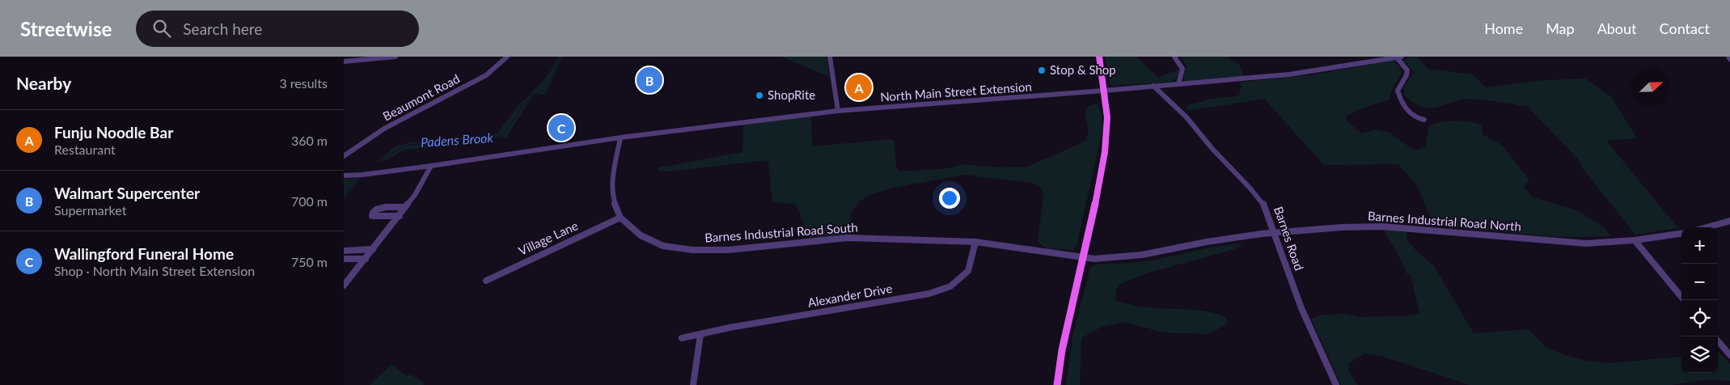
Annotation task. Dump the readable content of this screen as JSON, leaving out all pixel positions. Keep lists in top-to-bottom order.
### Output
{
  "streets": {
    "street": [
      "North Main Street Extension",
      "Beaumont Road",
      "Barnes Industrial Road North",
      "Barnes Industrial Road South",
      "Village Lane",
      "Barnes Road",
      "Alexander Drive"
    ]
  },
  "crossings": [
    ["North Main Street Extension", "Barnes Industrial Road South"],
    ["North Main Street Extension", "Barnes Road"],
    ["Barnes Industrial Road North", "Barnes Industrial Road South"],
    ["Barnes Industrial Road North", "Barnes Road"],
    ["Barnes Industrial Road South", "Village Lane"],
    ["Barnes Industrial Road South", "Alexander Drive"]
  ],
  "water": ["Padens Brook"],
  "places": ["Stop & Shop", "ShopRite"],
  "north": "top right",
  "page": {
    "header": "Streetwise",
    "search": "Search here",
    "nav": [
      "Home",
      "Map",
      "About",
      "Contact"
    ],
    "heading": ["Nearby", "3 results"],
    "pins": ["B", "A", "C"],
    "list": [
      {
        "mark": "A",
        "name": "Funju Noodle Bar",
        "note": "Restaurant",
        "value": "360 m"
      },
      {
        "mark": "B",
        "name": "Walmart Supercenter",
        "note": "Supermarket",
        "value": "700 m"
      },
      {
        "mark": "C",
        "name": "Wallingford Funeral Home",
        "note": "Shop · North Main Street Extension",
        "value": "750 m"
      }
    ],
    "map_buttons": ["+", "−"]
  }
}
